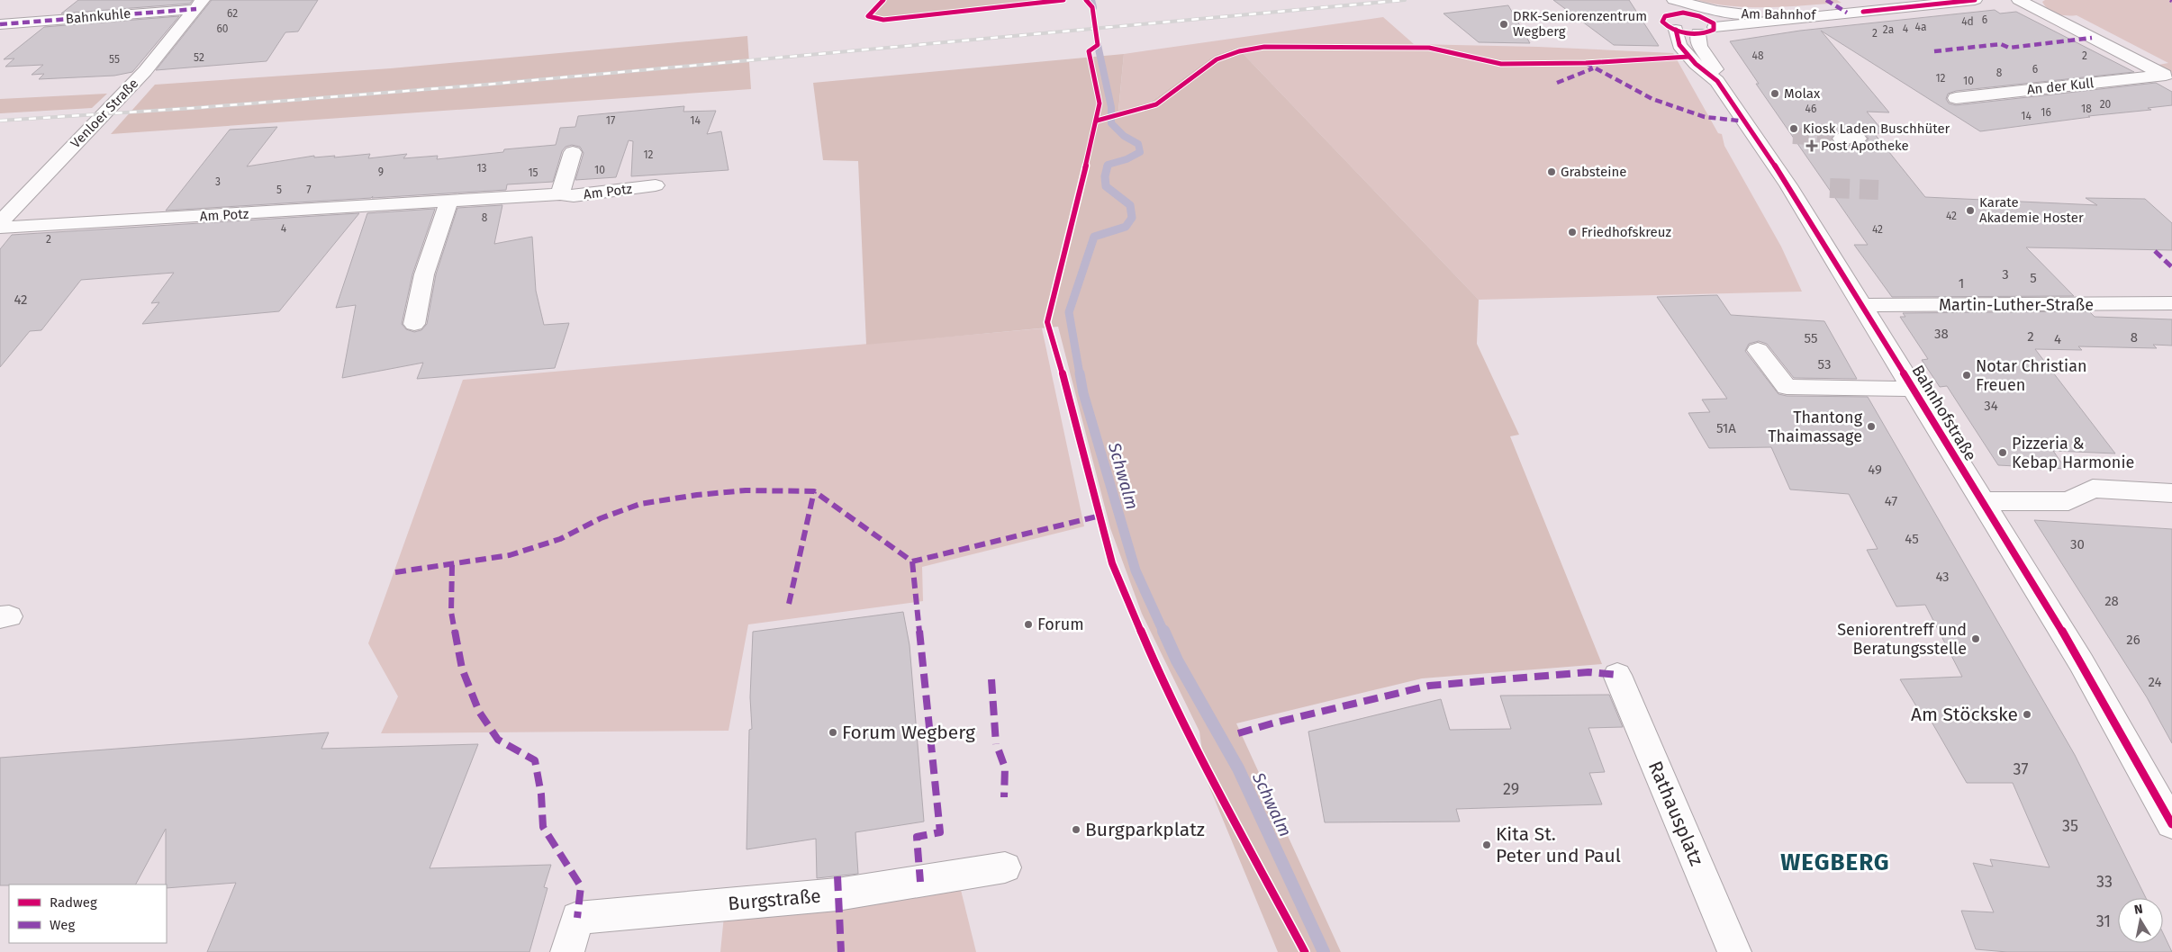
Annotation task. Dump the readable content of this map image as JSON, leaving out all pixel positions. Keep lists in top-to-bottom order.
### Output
{
  "streets": {
    "street": [
      "Am Bahnhof",
      "Bahnkuhle",
      "An der Kull",
      "Venloer Straße",
      "Am Potz",
      "Martin-Luther-Straße",
      "Bahnhofstraße",
      "Rathausplatz",
      "Burgstraße"
    ]
  },
  "crossings": [
    ["Am Bahnhof", "Bahnhofstraße"],
    ["Bahnkuhle", "Venloer Straße"],
    ["Martin-Luther-Straße", "Bahnhofstraße"]
  ],
  "districts": ["WEGBERG"],
  "water": ["Schwalm"],
  "places": {
    "other": [
      "DRK-Seniorenzentrum Wegberg",
      "Molax",
      "Kiosk Laden Buschhüter",
      "Grabsteine",
      "Karate Akademie Hoster",
      "Friedhofskreuz",
      "Notar Christian Freuen",
      "Thantong Thaimassage",
      "Pizzeria & Kebap Harmonie",
      "Forum",
      "Seniorentreff und Beratungsstelle",
      "Am Stöckske",
      "Forum Wegberg",
      "Burgparkplatz",
      "Kita St. Peter und Paul"
    ],
    "health": ["Post Apotheke"]
  },
  "house_numbers": [
    "62",
    "6",
    "4d",
    "4a",
    "60",
    "4",
    "2a",
    "2",
    "48",
    "2",
    "52",
    "55",
    "6",
    "8",
    "12",
    "10",
    "20",
    "46",
    "18",
    "16",
    "14",
    "17",
    "14",
    "12",
    "13",
    "10",
    "9",
    "15",
    "3",
    "5",
    "7",
    "42",
    "8",
    "4",
    "42",
    "2",
    "3",
    "5",
    "1",
    "42",
    "38",
    "2",
    "8",
    "55",
    "4",
    "53",
    "34",
    "51A",
    "49",
    "47",
    "45",
    "30",
    "43",
    "28",
    "26",
    "24",
    "37",
    "29",
    "35",
    "33",
    "31"
  ],
  "legend": ["Radweg", "Weg"],
  "north": "top"
}
